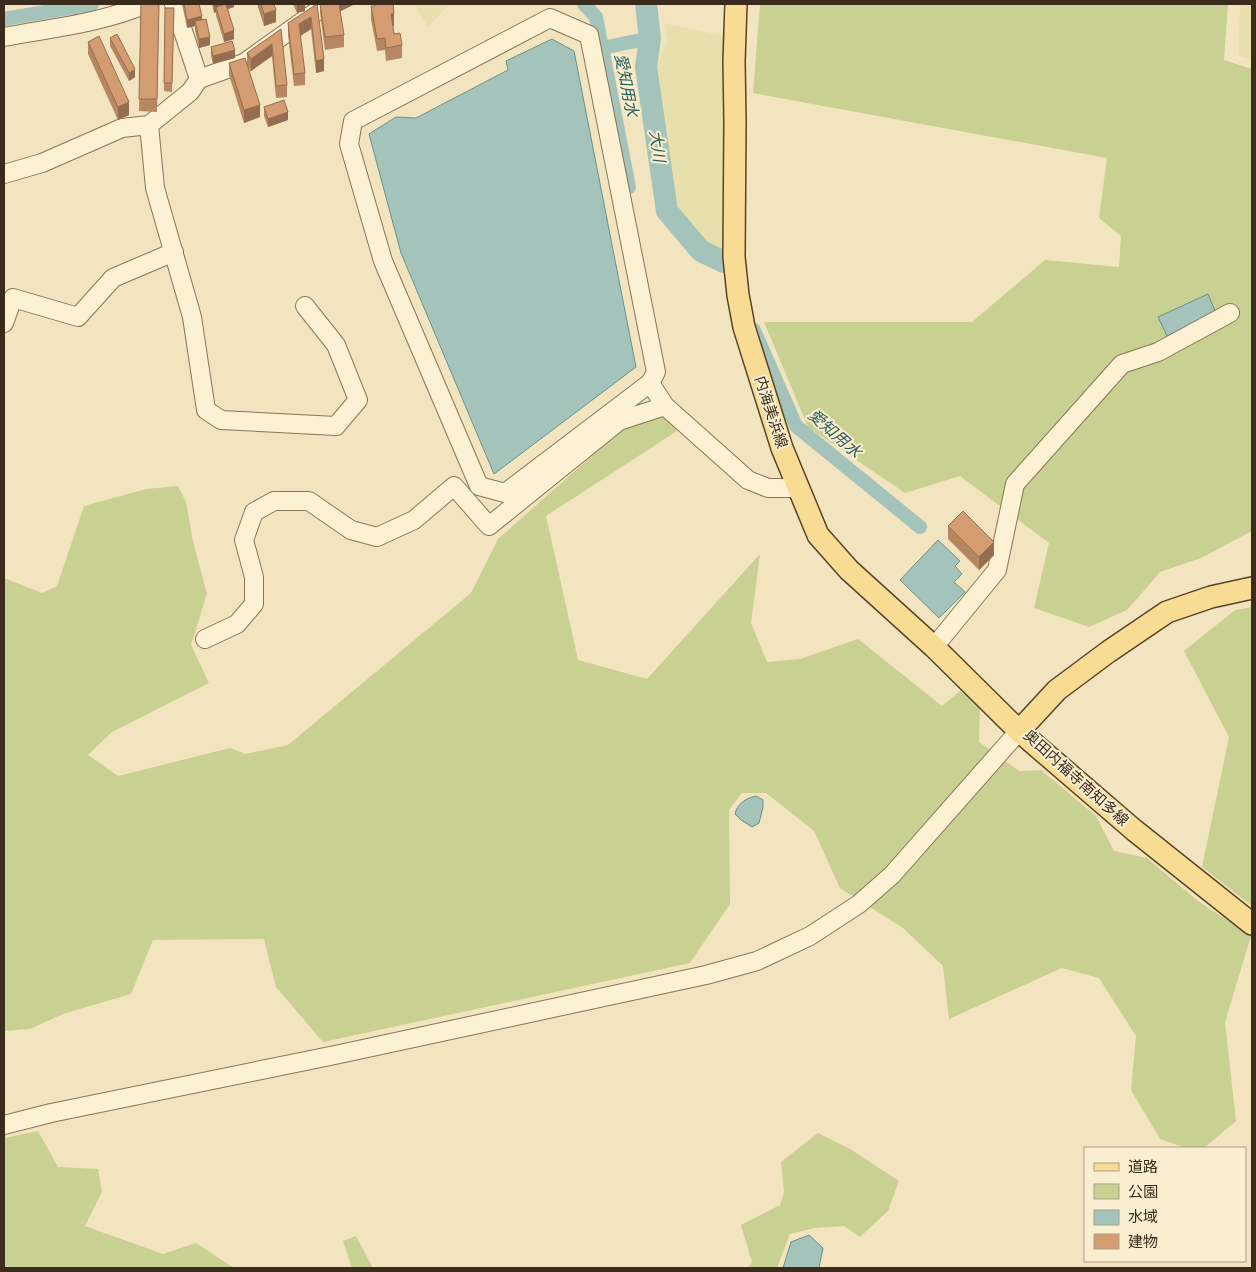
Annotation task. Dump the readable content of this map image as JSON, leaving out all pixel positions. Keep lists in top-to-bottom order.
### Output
{
  "streets": {
    "main road": ["内海美浜線", "奥田内福寺南知多線"]
  },
  "crossings": [
    ["内海美浜線", "奥田内福寺南知多線"]
  ],
  "water": ["愛知用水", "大川"],
  "legend": [
    "道路",
    "公園",
    "水域",
    "建物"
  ]
}
